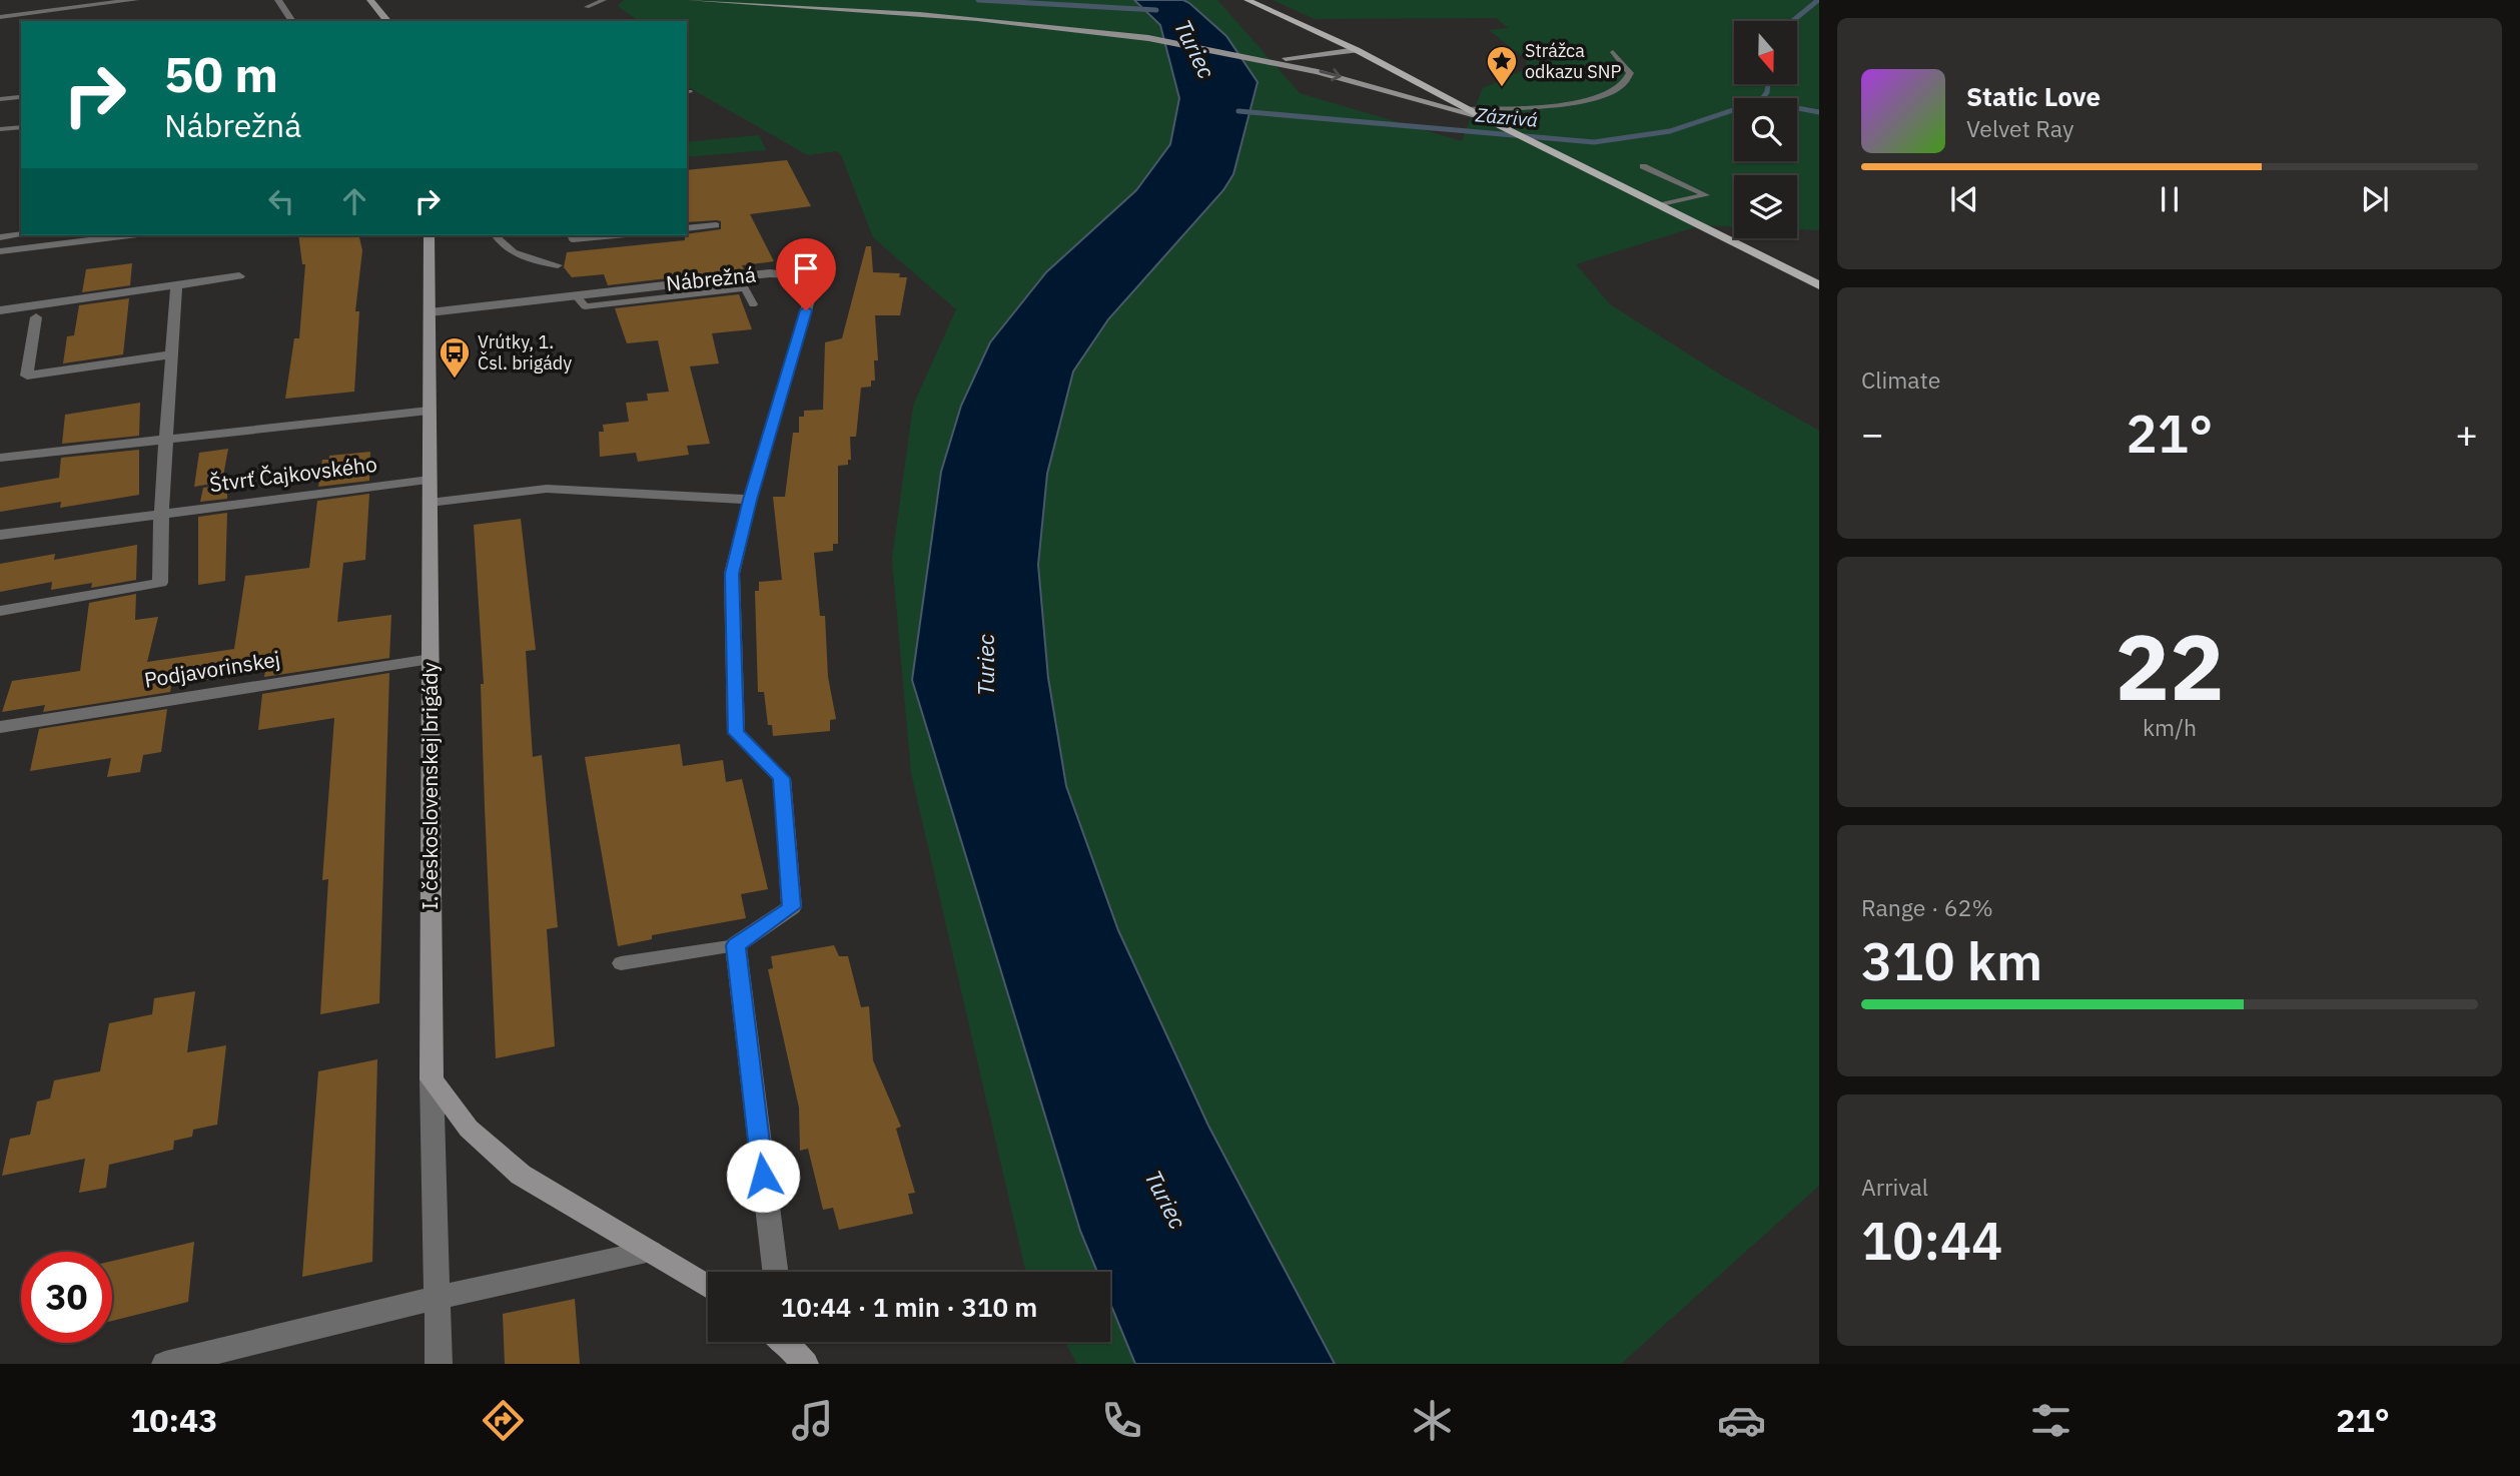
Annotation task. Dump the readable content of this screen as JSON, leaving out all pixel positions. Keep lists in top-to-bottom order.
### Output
{
  "streets": {
    "street": [
      "Nábrežná",
      "Štvrť Čajkovského",
      "Podjavorinskej",
      "I. československej brigády"
    ]
  },
  "crossings": [
    ["Nábrežná", "I. československej brigády"],
    ["Štvrť Čajkovského", "I. československej brigády"],
    ["Podjavorinskej", "I. československej brigády"]
  ],
  "water": ["Turiec", "Zázrivá"],
  "places": {
    "place": ["Strážca odkazu SNP"],
    "bus stop": ["Vrútky, 1. Čsl. brigády"]
  },
  "north": "bottom",
  "page": {
    "turn": ["50 m", "Nábrežná"],
    "song": ["Static Love", "Velvet Ray"],
    "tile": [
      "Climate",
      ["22", "km/h"],
      ["Range · 62%", "310 km"],
      ["Arrival", "10:44"]
    ],
    "heat": ["−", "21°", "+"],
    "limit": "30",
    "trip": "10:44 · 1 min · 310 m",
    "tabs": ["10:43", "21°"]
  }
}
